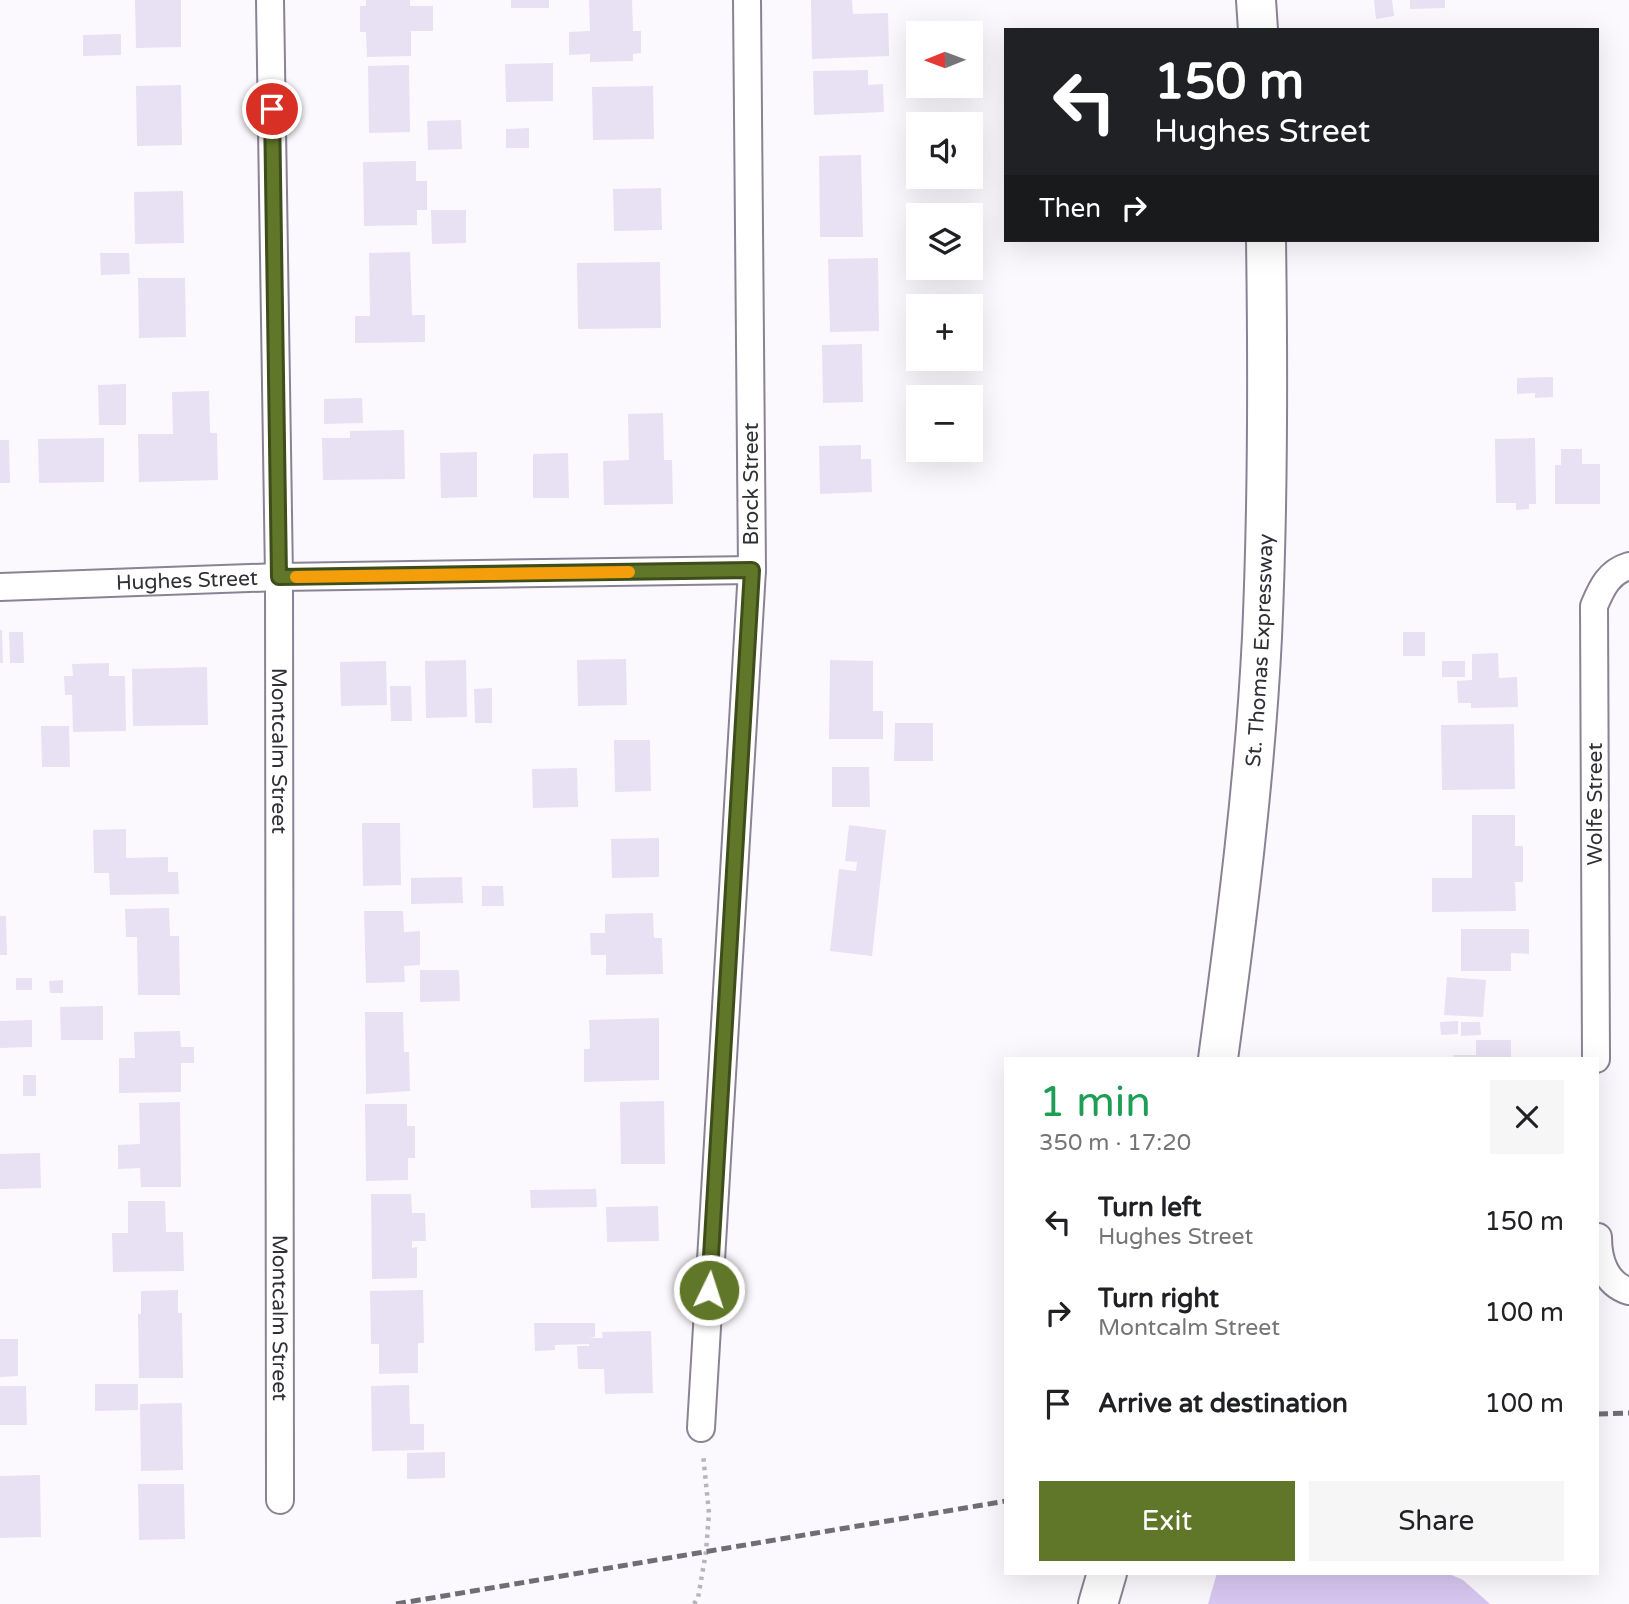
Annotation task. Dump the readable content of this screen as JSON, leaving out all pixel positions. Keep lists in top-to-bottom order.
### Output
{
  "streets": {
    "highway": ["St. Thomas Expressway"],
    "street": [
      "Brock Street",
      "Hughes Street",
      "Montcalm Street",
      "Wolfe Street"
    ]
  },
  "crossings": [
    ["Brock Street", "Hughes Street"],
    ["Hughes Street", "Montcalm Street"]
  ],
  "north": "left",
  "page": {
    "map_buttons": ["+", "−"],
    "turn": ["150 m", "Hughes Street"],
    "then": "Then",
    "heading": ["1 min", "350 m · 17:20"],
    "list": [
      {
        "name": "Turn left",
        "note": "Hughes Street",
        "value": "150 m"
      },
      {
        "name": "Turn right",
        "note": "Montcalm Street",
        "value": "100 m"
      },
      {
        "name": "Arrive at destination",
        "value": "100 m"
      }
    ],
    "buttons": ["Exit", "Share"]
  }
}
